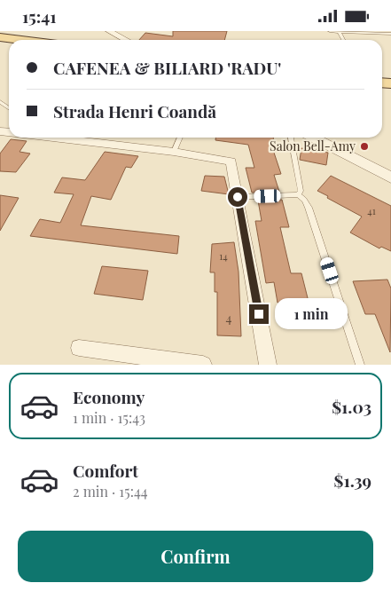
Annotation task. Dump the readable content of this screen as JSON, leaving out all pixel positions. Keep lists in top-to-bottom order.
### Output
{
  "places": ["Salon Bell-Amy"],
  "house_numbers": ["41", "14", "4"],
  "page": {
    "status": "15:41",
    "banner": ["CAFENEA & BILIARD 'RADU'", "Strada Henri Coandă"],
    "bubble": "1 min",
    "list": [
      {
        "name": "Economy",
        "note": "1 min · 15:43",
        "value": "$1.03"
      },
      {
        "name": "Comfort",
        "note": "2 min · 15:44",
        "value": "$1.39"
      }
    ],
    "buttons": "Confirm"
  }
}
